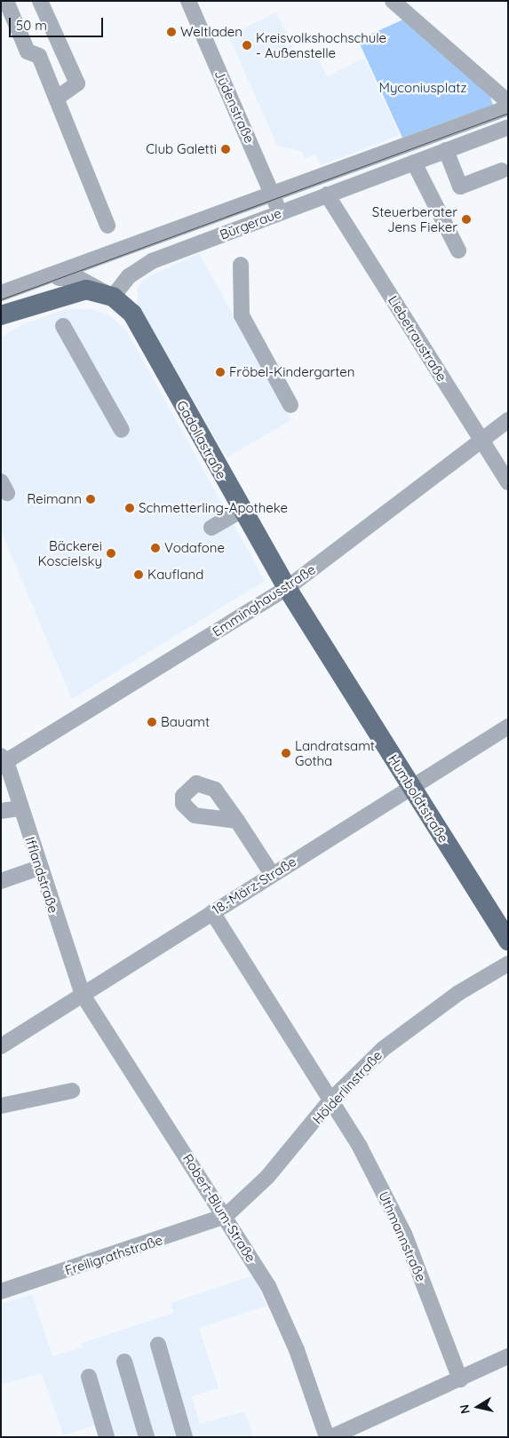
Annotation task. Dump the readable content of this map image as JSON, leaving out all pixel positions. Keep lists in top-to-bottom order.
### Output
{
  "streets": {
    "main road": ["Gadollastraße", "Humboldtstraße"],
    "street": [
      "Jüdenstraße",
      "Bürgeraue",
      "Liebetraustraße",
      "Emminghausstraße",
      "Ifflandstraße",
      "18.-März-Straße",
      "Hölderlinstraße",
      "Robert-Blum-Straße",
      "Uthmannstraße",
      "Freiligrathstraße"
    ]
  },
  "crossings": [
    ["Jüdenstraße", "Bürgeraue"],
    ["Bürgeraue", "Liebetraustraße"],
    ["Bürgeraue", "Gadollastraße"],
    ["Liebetraustraße", "Emminghausstraße"],
    ["Gadollastraße", "Emminghausstraße"],
    ["Gadollastraße", "Humboldtstraße"],
    ["Emminghausstraße", "Humboldtstraße"],
    ["Emminghausstraße", "Ifflandstraße"],
    ["Humboldtstraße", "18.-März-Straße"],
    ["Ifflandstraße", "18.-März-Straße"],
    ["Ifflandstraße", "Robert-Blum-Straße"],
    ["18.-März-Straße", "Robert-Blum-Straße"],
    ["18.-März-Straße", "Uthmannstraße"],
    ["Hölderlinstraße", "Robert-Blum-Straße"],
    ["Hölderlinstraße", "Uthmannstraße"],
    ["Hölderlinstraße", "Freiligrathstraße"],
    ["Robert-Blum-Straße", "Freiligrathstraße"]
  ],
  "parks": ["Myconiusplatz"],
  "places": [
    "Weltladen",
    "Kreisvolkshochschule - Außenstelle",
    "Club Galetti",
    "Steuerberater Jens Fieker",
    "Fröbel-Kindergarten",
    "Reimann",
    "Schmetterling-Apotheke",
    "Vodafone",
    "Bäckerei Koscielsky",
    "Kaufland",
    "Bauamt",
    "Landratsamt Gotha"
  ],
  "scale_bar": "50 m",
  "north": "left"
}
